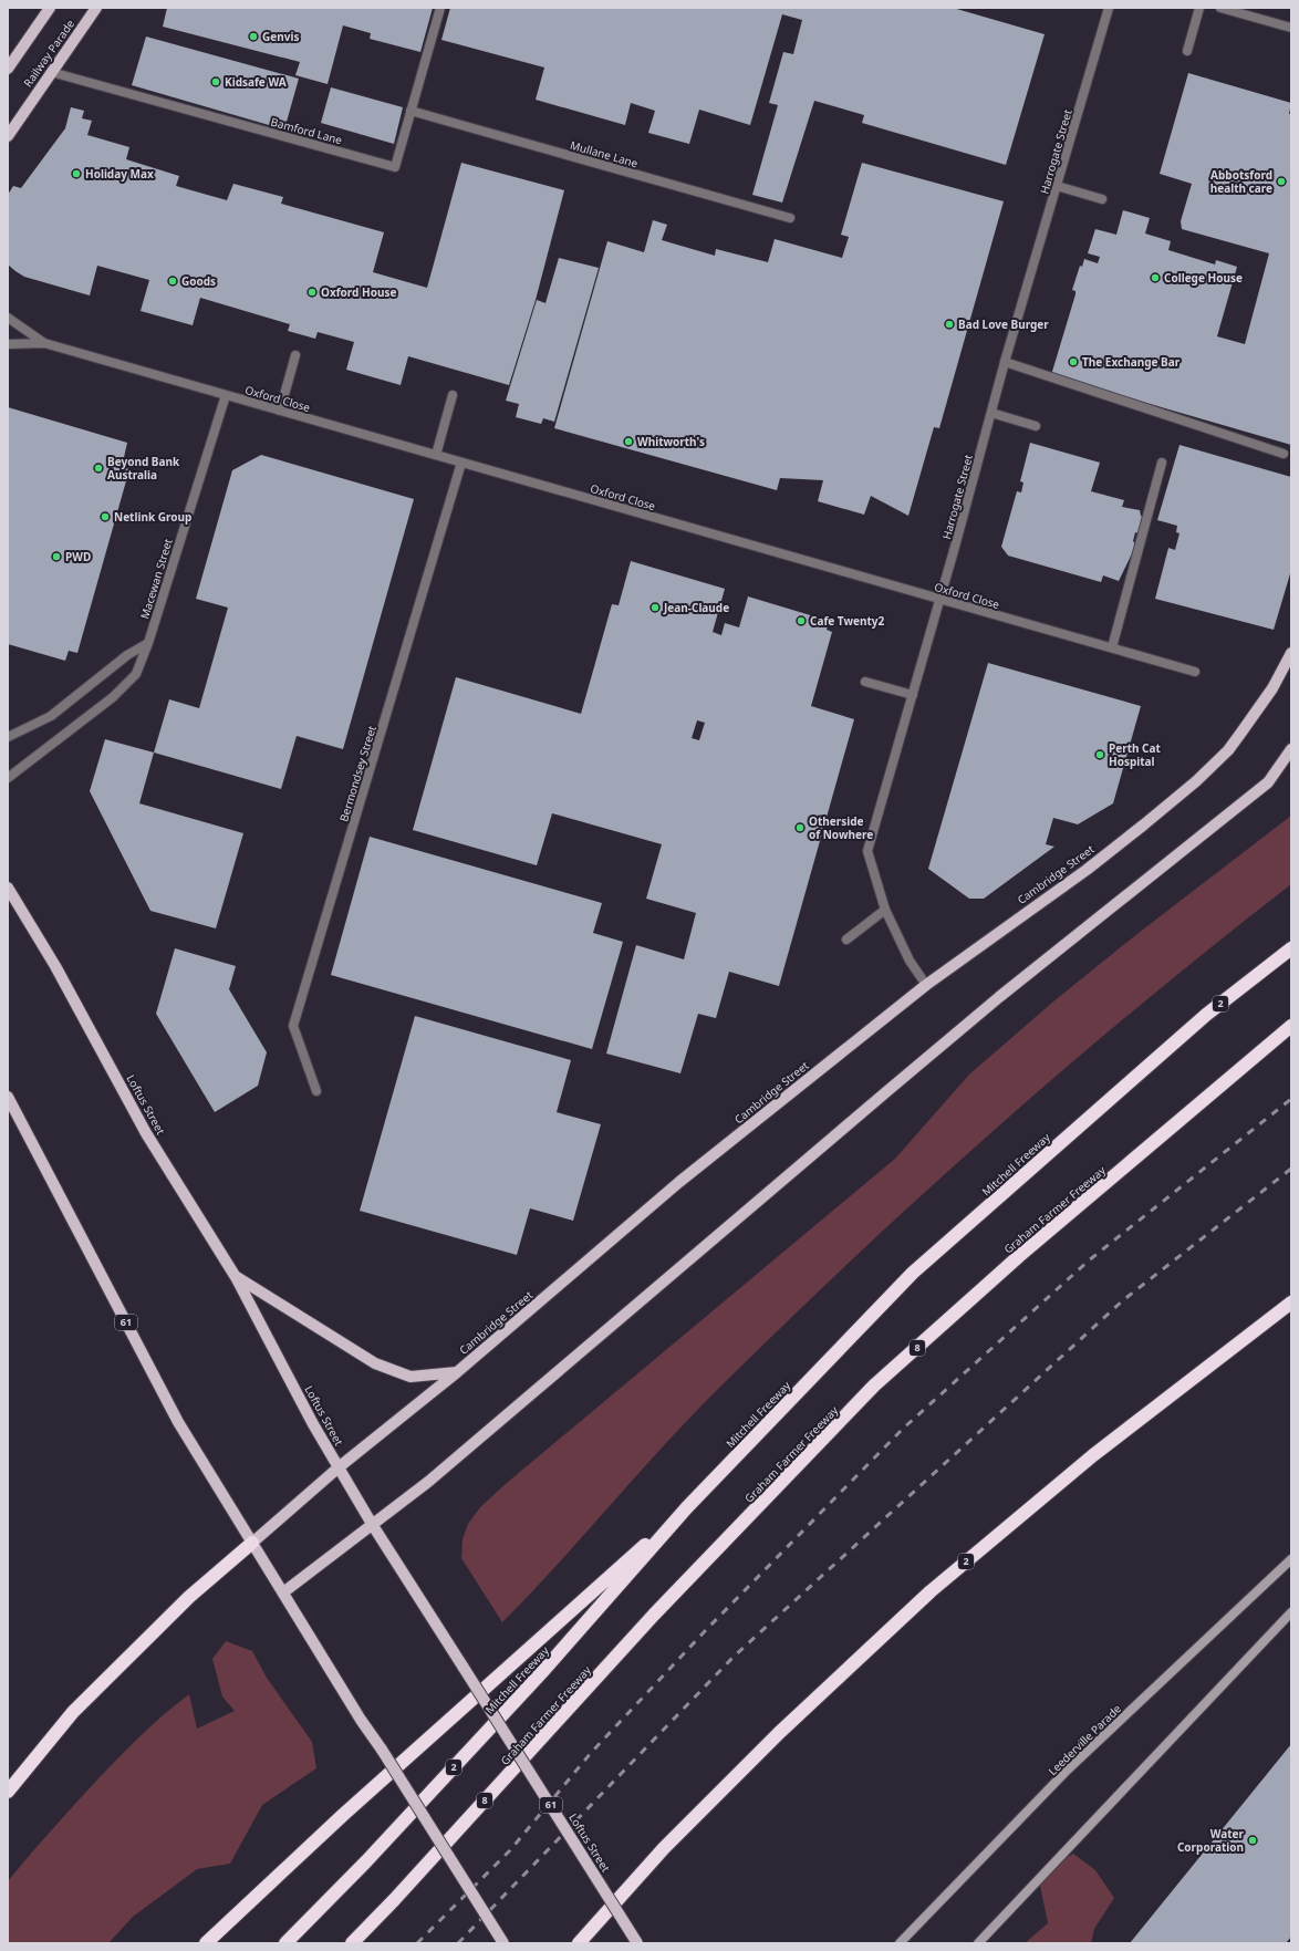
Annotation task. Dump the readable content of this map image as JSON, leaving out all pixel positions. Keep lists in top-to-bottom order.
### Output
{
  "streets": {
    "highway": [
      "2",
      "Mitchell Freeway",
      "Graham Farmer Freeway",
      "8"
    ],
    "main road": [
      "Railway Parade",
      "Cambridge Street",
      "Loftus Street",
      "61",
      "Leederville Parade"
    ],
    "street": [
      "Bamford Lane",
      "Harrogate Street",
      "Mullane Lane",
      "Oxford Close",
      "Macewan Street",
      "Bermondsey Street"
    ]
  },
  "crossings": [
    ["Railway Parade", "Bamford Lane"],
    ["Bamford Lane", "Mullane Lane"],
    ["Harrogate Street", "Oxford Close"],
    ["Harrogate Street", "Cambridge Street"],
    ["Oxford Close", "Macewan Street"],
    ["Oxford Close", "Bermondsey Street"],
    ["Cambridge Street", "Loftus Street"],
    ["Cambridge Street", "61"]
  ],
  "places": [
    "Genvis",
    "Kidsafe WA",
    "Holiday Max",
    "Abbotsford health care",
    "College House",
    "Goods",
    "Oxford House",
    "Bad Love Burger",
    "The Exchange Bar",
    "Whitworth's",
    "Beyond Bank Australia",
    "Netlink Group",
    "PWD",
    "Jean-Claude",
    "Cafe Twenty2",
    "Perth Cat Hospital",
    "Otherside of Nowhere",
    "Water Corporation"
  ]
}
